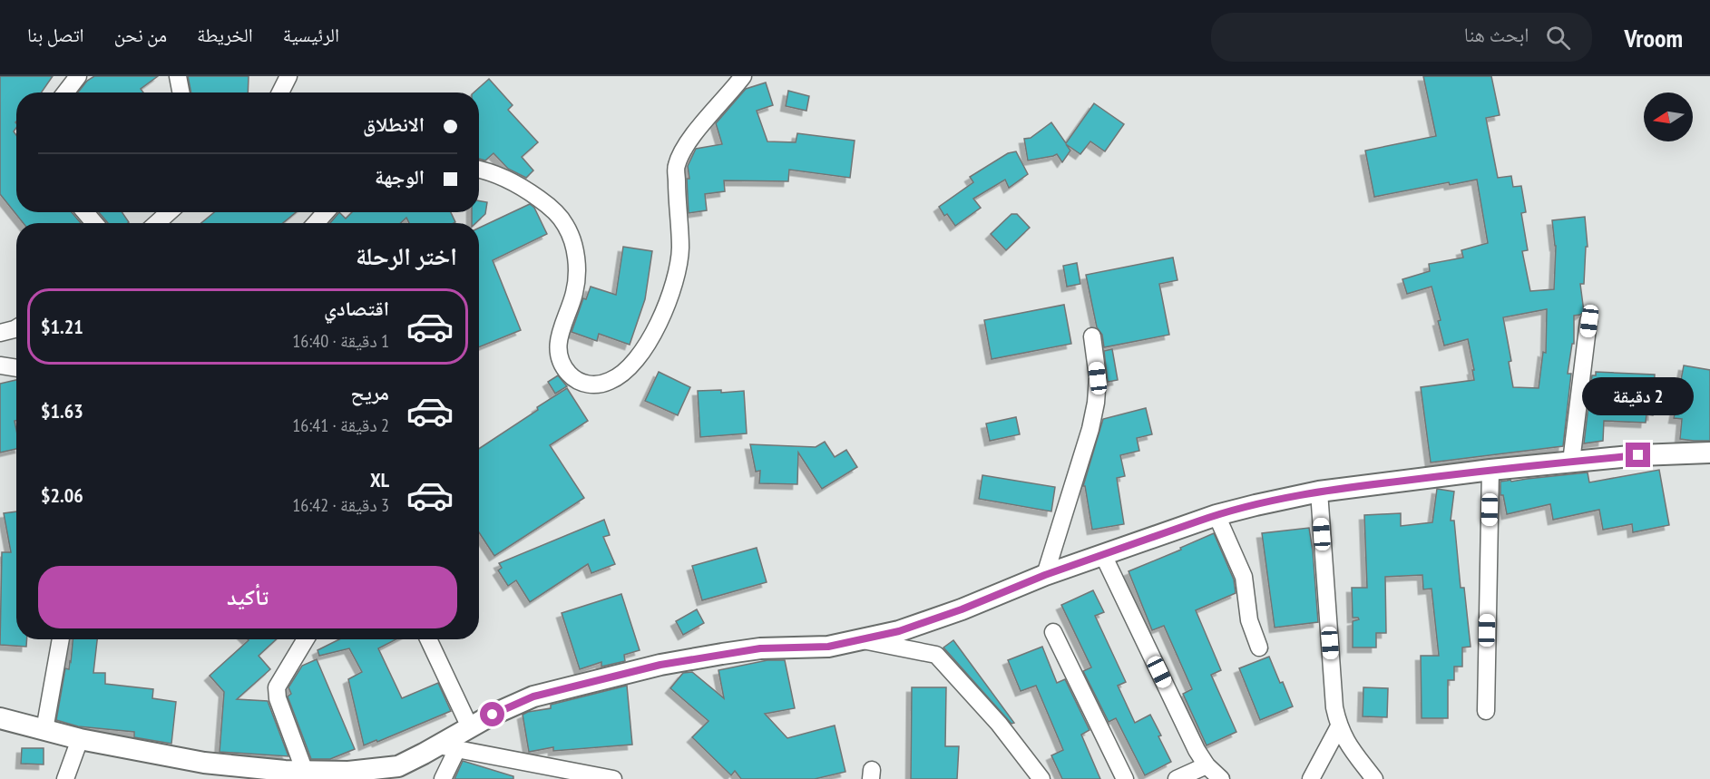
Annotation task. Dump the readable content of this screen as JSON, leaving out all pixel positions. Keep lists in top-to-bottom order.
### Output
{
  "north": "left",
  "page": {
    "header": "Vroom",
    "search": "ابحث هنا",
    "nav": [
      "الرئيسية",
      "الخريطة",
      "من نحن",
      "اتصل بنا"
    ],
    "banner": ["الانطلاق", "الوجهة"],
    "heading": "اختر الرحلة",
    "list": [
      {
        "name": "اقتصادي",
        "note": "1 دقيقة · 16:40",
        "value": "$1.21"
      },
      {
        "name": "مريح",
        "note": "2 دقيقة · 16:41",
        "value": "$1.63"
      },
      {
        "name": "XL",
        "note": "3 دقيقة · 16:42",
        "value": "$2.06"
      }
    ],
    "bubble": "2 دقيقة",
    "buttons": "تأكيد"
  }
}
